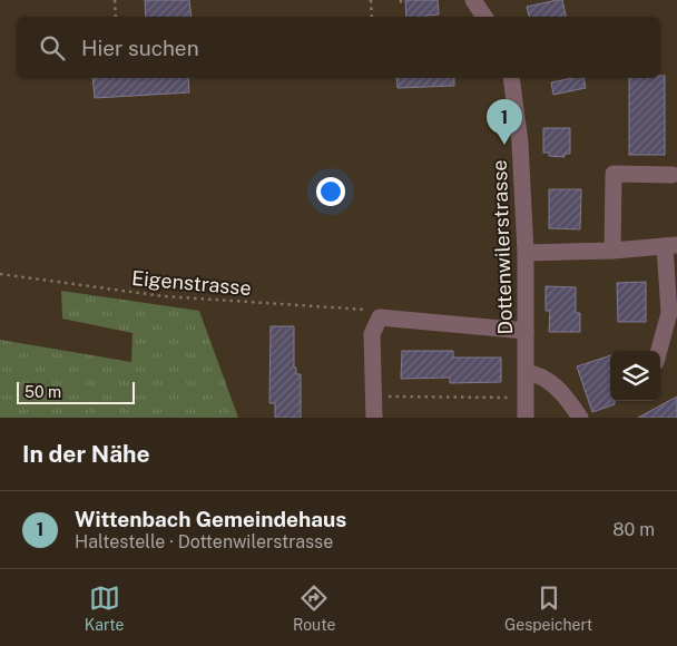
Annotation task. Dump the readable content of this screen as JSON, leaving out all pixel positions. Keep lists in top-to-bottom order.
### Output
{
  "streets": {
    "street": ["Dottenwilerstrasse"],
    "path": ["Eigenstrasse"]
  },
  "scale_bar": "50 m",
  "page": {
    "search": "Hier suchen",
    "pins": "1",
    "scale": "50 m",
    "heading": "In der Nähe",
    "list": [
      {
        "mark": "1",
        "name": "Wittenbach Gemeindehaus",
        "note": "Haltestelle · Dottenwilerstrasse",
        "value": "80 m"
      }
    ],
    "nav": ["Karte", "Route", "Gespeichert"]
  }
}
